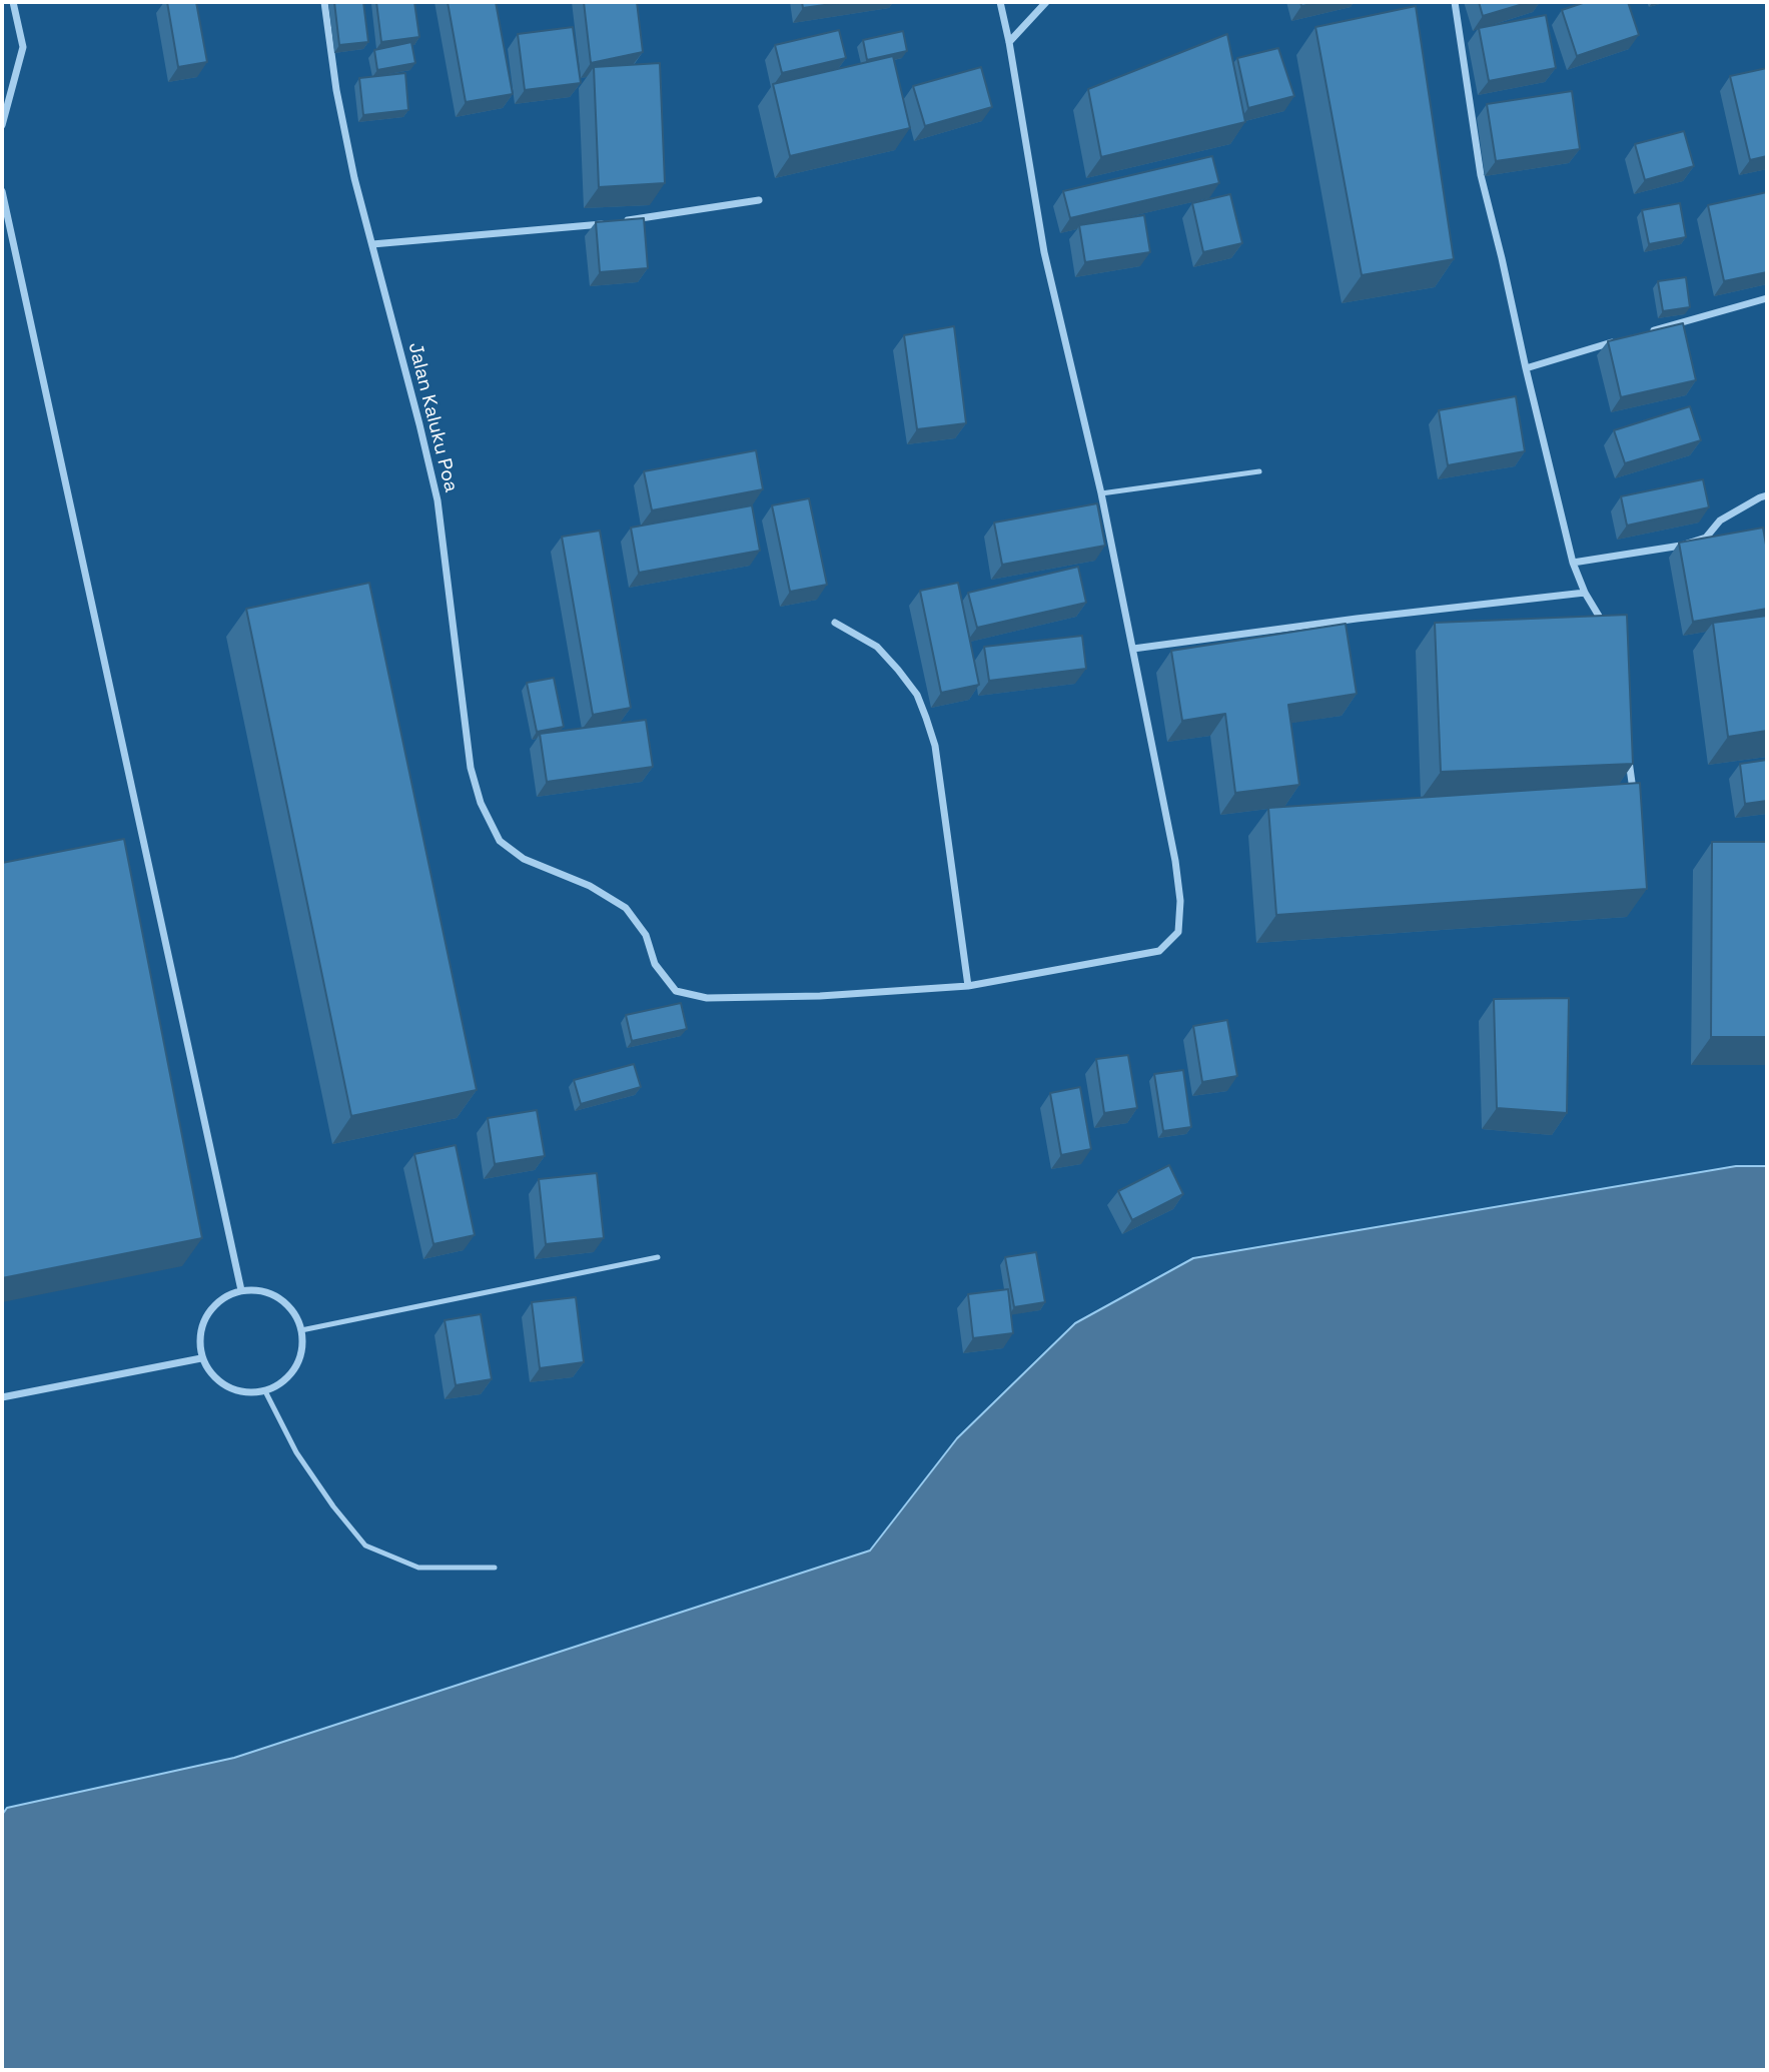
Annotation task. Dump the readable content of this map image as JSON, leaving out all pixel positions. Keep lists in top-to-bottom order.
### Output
{
  "streets": {
    "street": ["Jalan Kaluku Poa"]
  }
}
